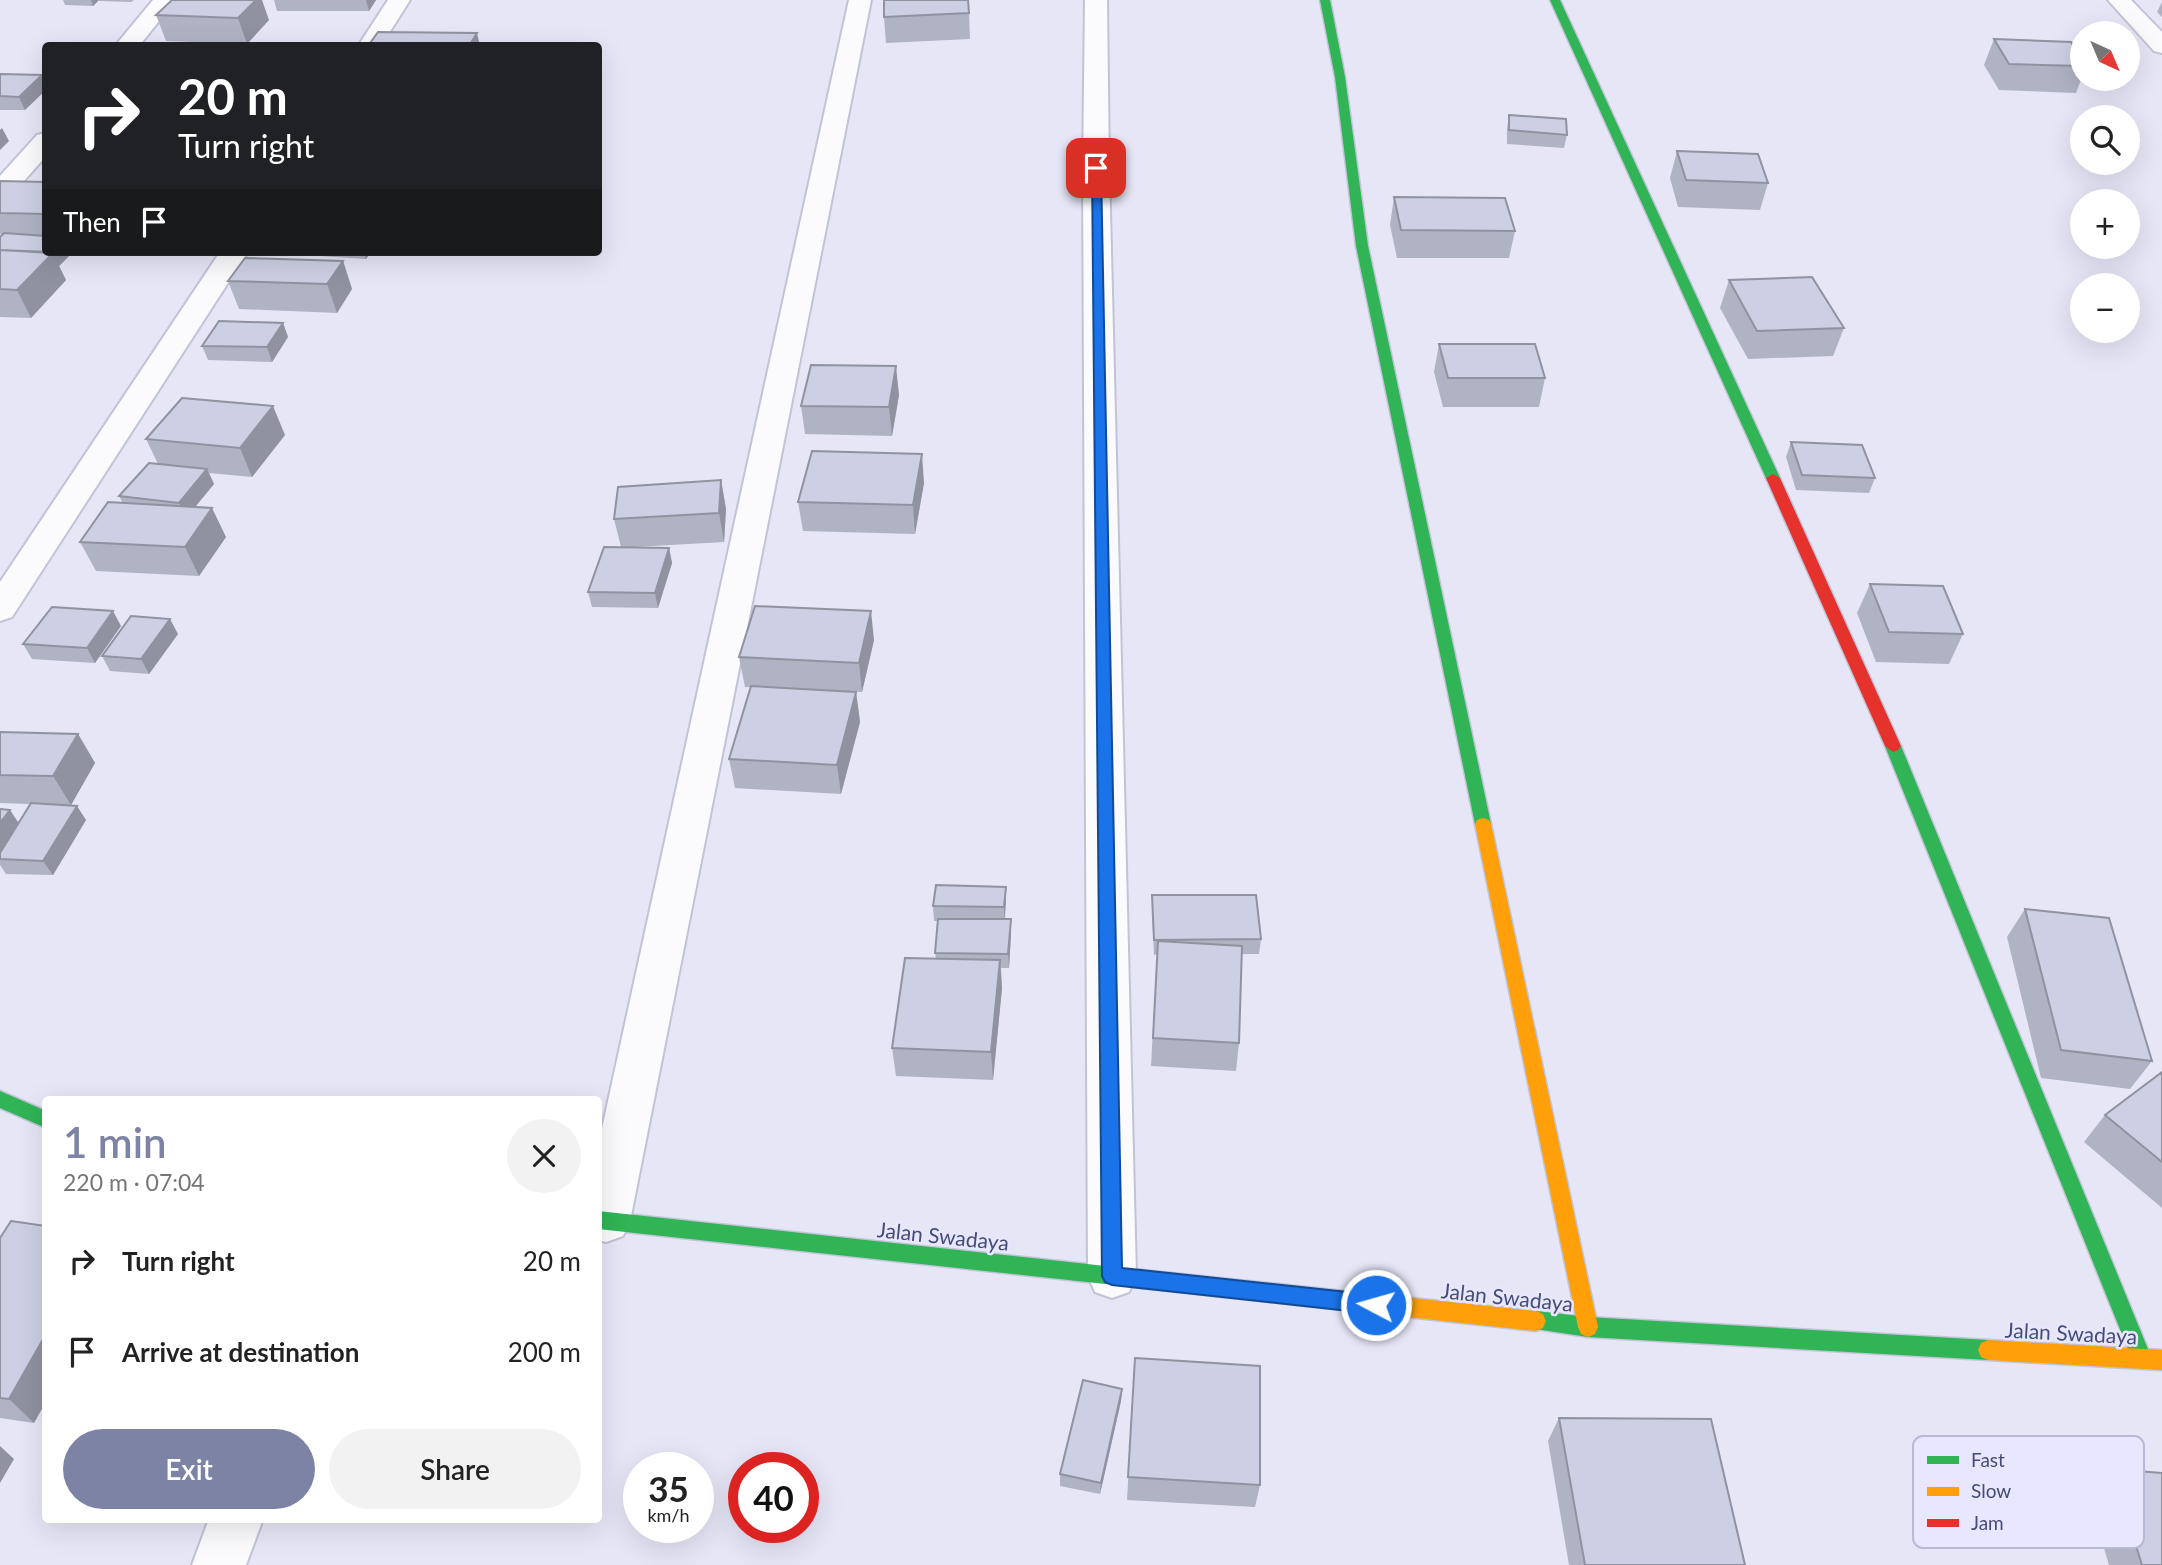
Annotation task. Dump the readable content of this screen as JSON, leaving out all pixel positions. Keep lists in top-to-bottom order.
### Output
{
  "streets": {
    "street": ["Jalan Swadaya"]
  },
  "legend": ["Fast", "Slow", "Jam"],
  "north": "bottom right",
  "page": {
    "map_buttons": ["+", "−"],
    "turn": ["20 m", "Turn right"],
    "then": "Then",
    "heading": ["1 min", "220 m · 07:04"],
    "list": [
      {
        "name": "Turn right",
        "value": "20 m"
      },
      {
        "name": "Arrive at destination",
        "value": "200 m"
      }
    ],
    "buttons": ["Exit", "Share"],
    "speed": "35 km/h",
    "limit": "40"
  }
}
